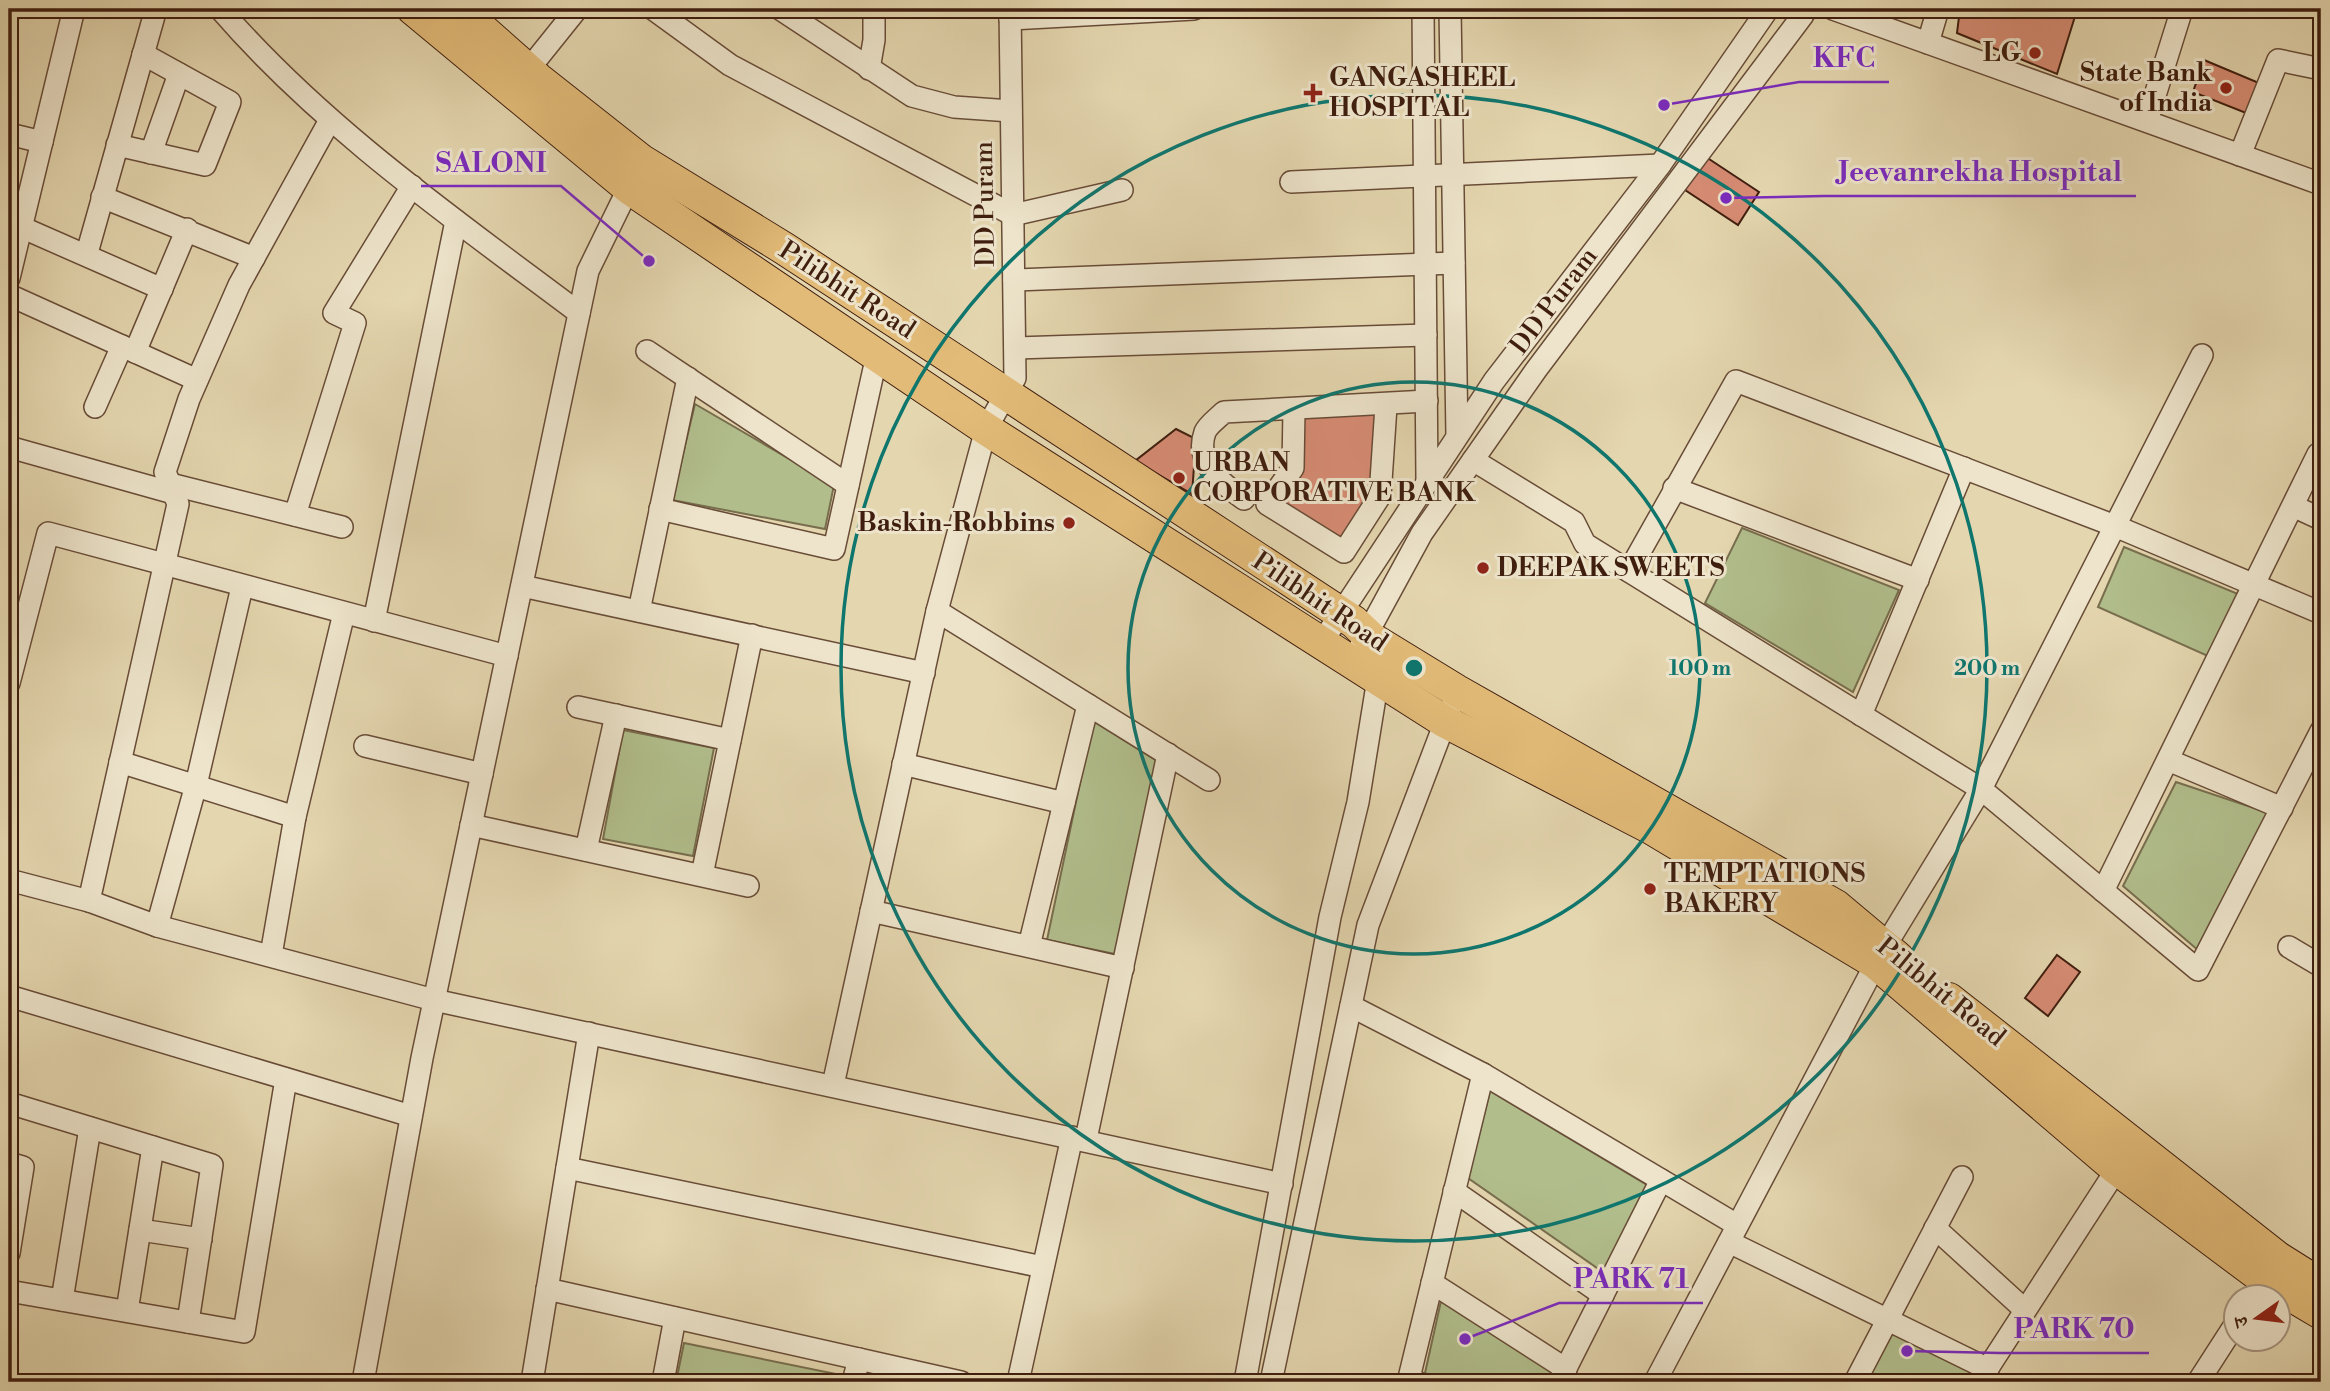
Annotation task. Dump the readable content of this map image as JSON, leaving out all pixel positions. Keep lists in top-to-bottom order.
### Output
{
  "streets": {
    "highway": ["Pilibhit Road"],
    "street": ["DD Puram"]
  },
  "crossings": [
    ["DD Puram", "Pilibhit Road"]
  ],
  "places": {
    "other": [
      "LG",
      "State Bank of India",
      "KFC",
      "Jeevanrekha Hospital",
      "SALONI",
      "URBAN CORPORATIVE BANK",
      "Baskin-Robbins",
      "DEEPAK SWEETS",
      "TEMPTATIONS BAKERY",
      "PARK 71",
      "PARK 70"
    ],
    "health": ["GANGASHEEL HOSPITAL"]
  },
  "north": "left",
  "rings": ["100 m", "200 m"]
}
